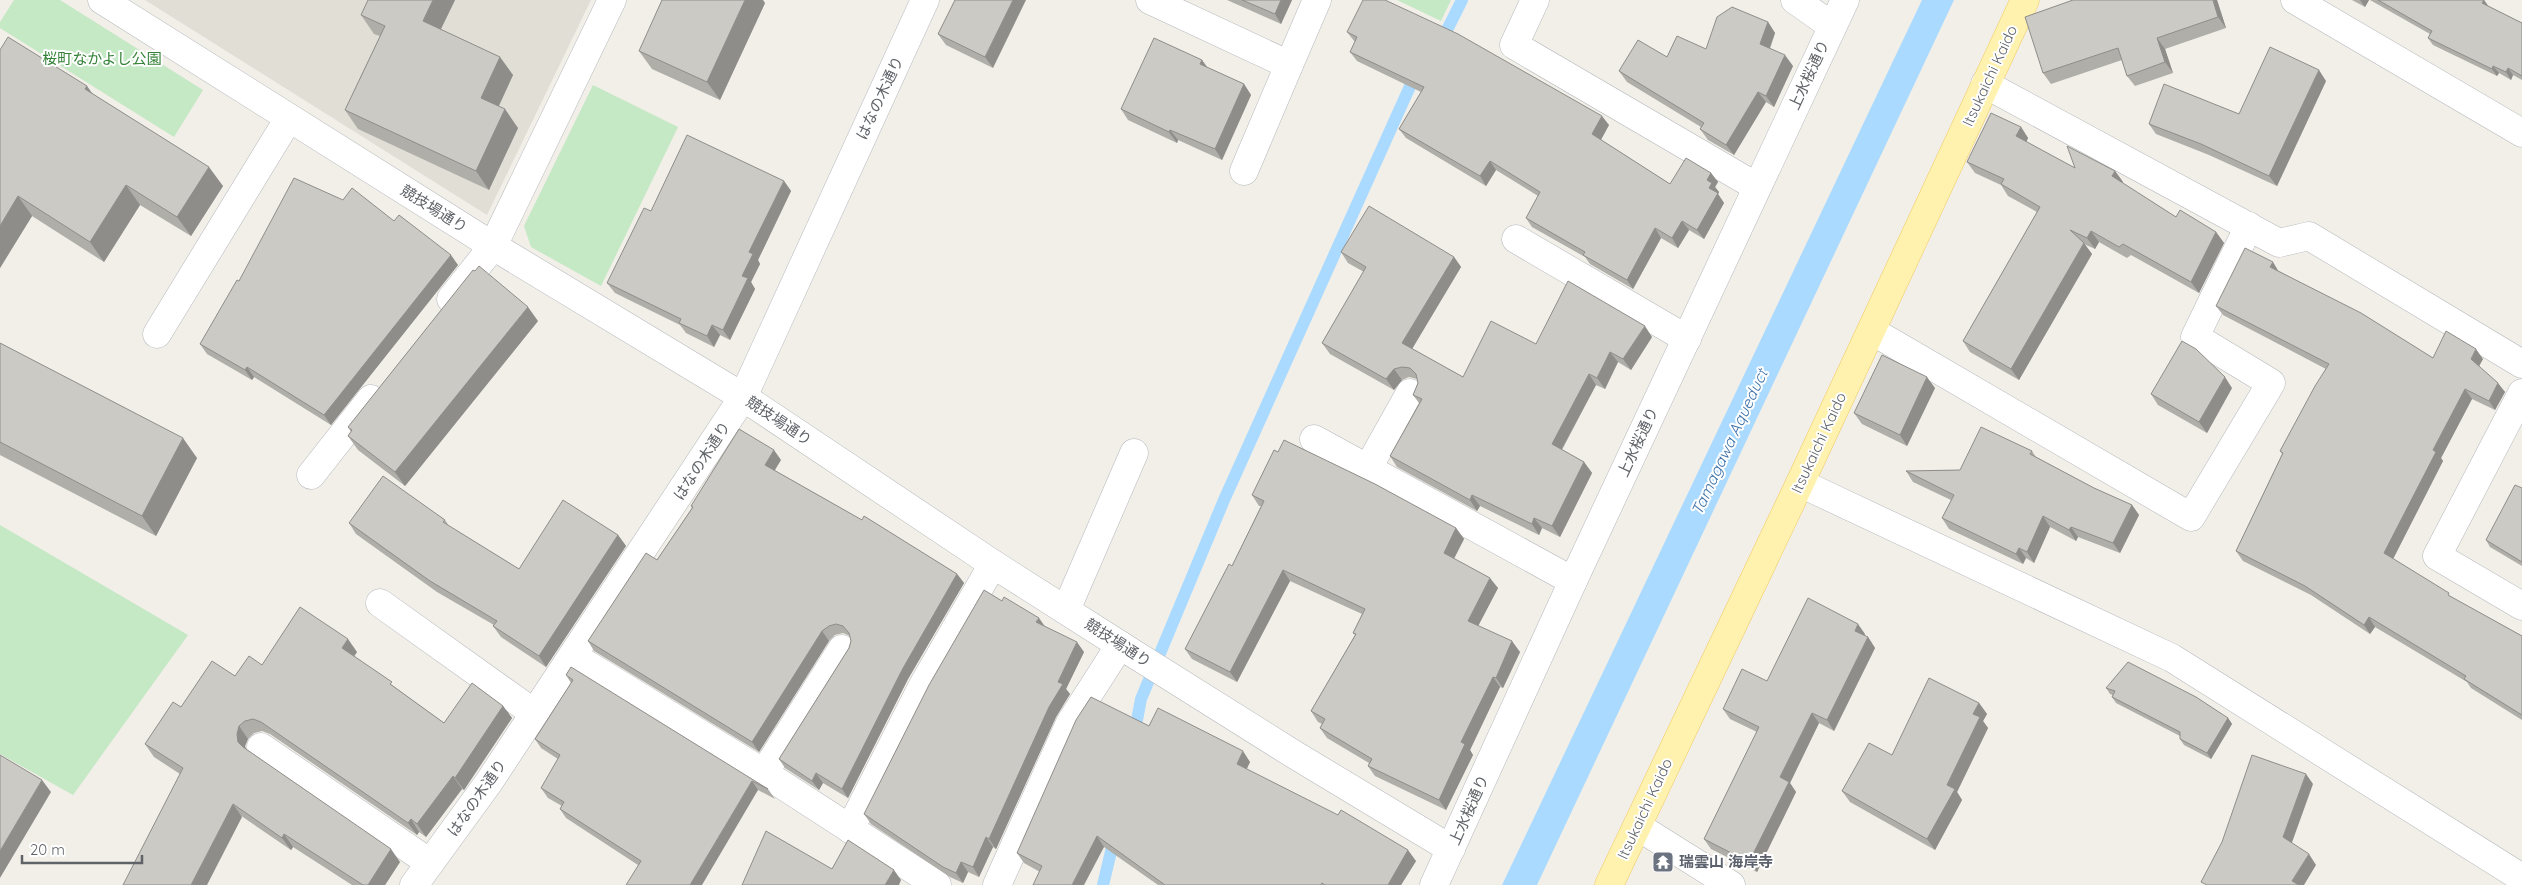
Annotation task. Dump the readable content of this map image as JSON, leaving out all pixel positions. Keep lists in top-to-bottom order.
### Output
{
  "streets": {
    "main road": ["Itsukaichi Kaido"],
    "street": ["上水桜通り", "はなの木通り", "競技場通り"]
  },
  "crossings": [
    ["上水桜通り", "競技場通り"],
    ["はなの木通り", "競技場通り"]
  ],
  "water": ["Tamagawa Aqueduct"],
  "parks": ["桜町なかよし公園"],
  "places": {
    "temple": ["瑞雲山 海岸寺"]
  },
  "scale_bar": "20 m"
}
